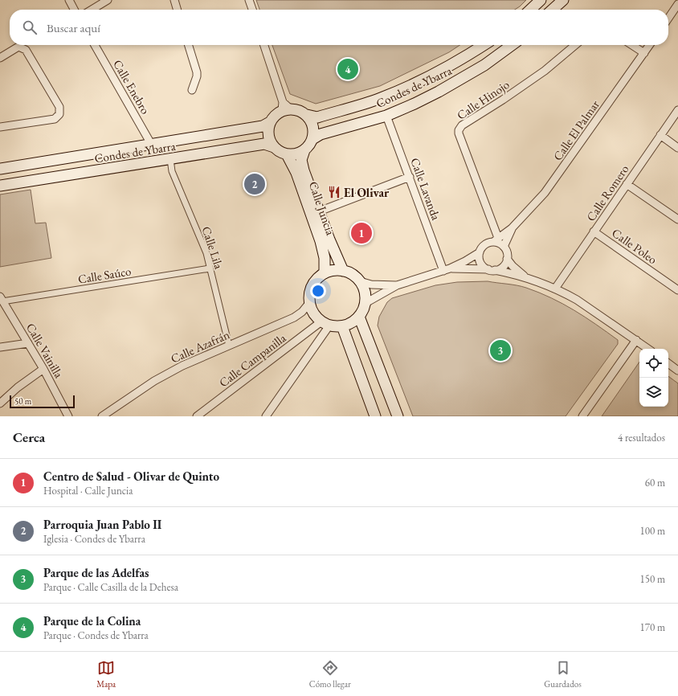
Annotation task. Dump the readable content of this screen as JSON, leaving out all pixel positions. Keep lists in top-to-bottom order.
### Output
{
  "streets": {
    "main road": ["Condes de Ybarra", "Calle Juncia"],
    "street": [
      "Calle Enebro",
      "Calle Hinojo",
      "Calle El Palmar",
      "Calle Lavanda",
      "Calle Romero",
      "Calle Poleo",
      "Calle Lila",
      "Calle Saúco",
      "Calle Azafrán",
      "Calle Vainilla",
      "Calle Campanilla"
    ]
  },
  "crossings": [
    ["Calle Enebro", "Condes de Ybarra"],
    ["Condes de Ybarra", "Calle Lavanda"],
    ["Condes de Ybarra", "Calle Juncia"],
    ["Condes de Ybarra", "Calle Lila"],
    ["Calle Hinojo", "Calle El Palmar"],
    ["Calle Romero", "Calle Poleo"],
    ["Calle Juncia", "Calle Azafrán"],
    ["Calle Juncia", "Calle Campanilla"],
    ["Calle Lila", "Calle Saúco"],
    ["Calle Lila", "Calle Azafrán"],
    ["Calle Saúco", "Calle Vainilla"],
    ["Calle Azafrán", "Calle Campanilla"]
  ],
  "places": {
    "restaurant": ["El Olivar"]
  },
  "scale_bar": "50 m",
  "page": {
    "search": "Buscar aquí",
    "pins": [
      "4",
      "2",
      "1",
      "3"
    ],
    "scale": "50 m",
    "heading": ["Cerca", "4 resultados"],
    "list": [
      {
        "mark": "1",
        "name": "Centro de Salud - Olivar de Quinto",
        "note": "Hospital · Calle Juncia",
        "value": "60 m"
      },
      {
        "mark": "2",
        "name": "Parroquia Juan Pablo II",
        "note": "Iglesia · Condes de Ybarra",
        "value": "100 m"
      },
      {
        "mark": "3",
        "name": "Parque de las Adelfas",
        "note": "Parque · Calle Casilla de la Dehesa",
        "value": "150 m"
      },
      {
        "mark": "4",
        "name": "Parque de la Colina",
        "note": "Parque · Condes de Ybarra",
        "value": "170 m"
      }
    ],
    "nav": ["Mapa", "Cómo llegar", "Guardados"]
  }
}
